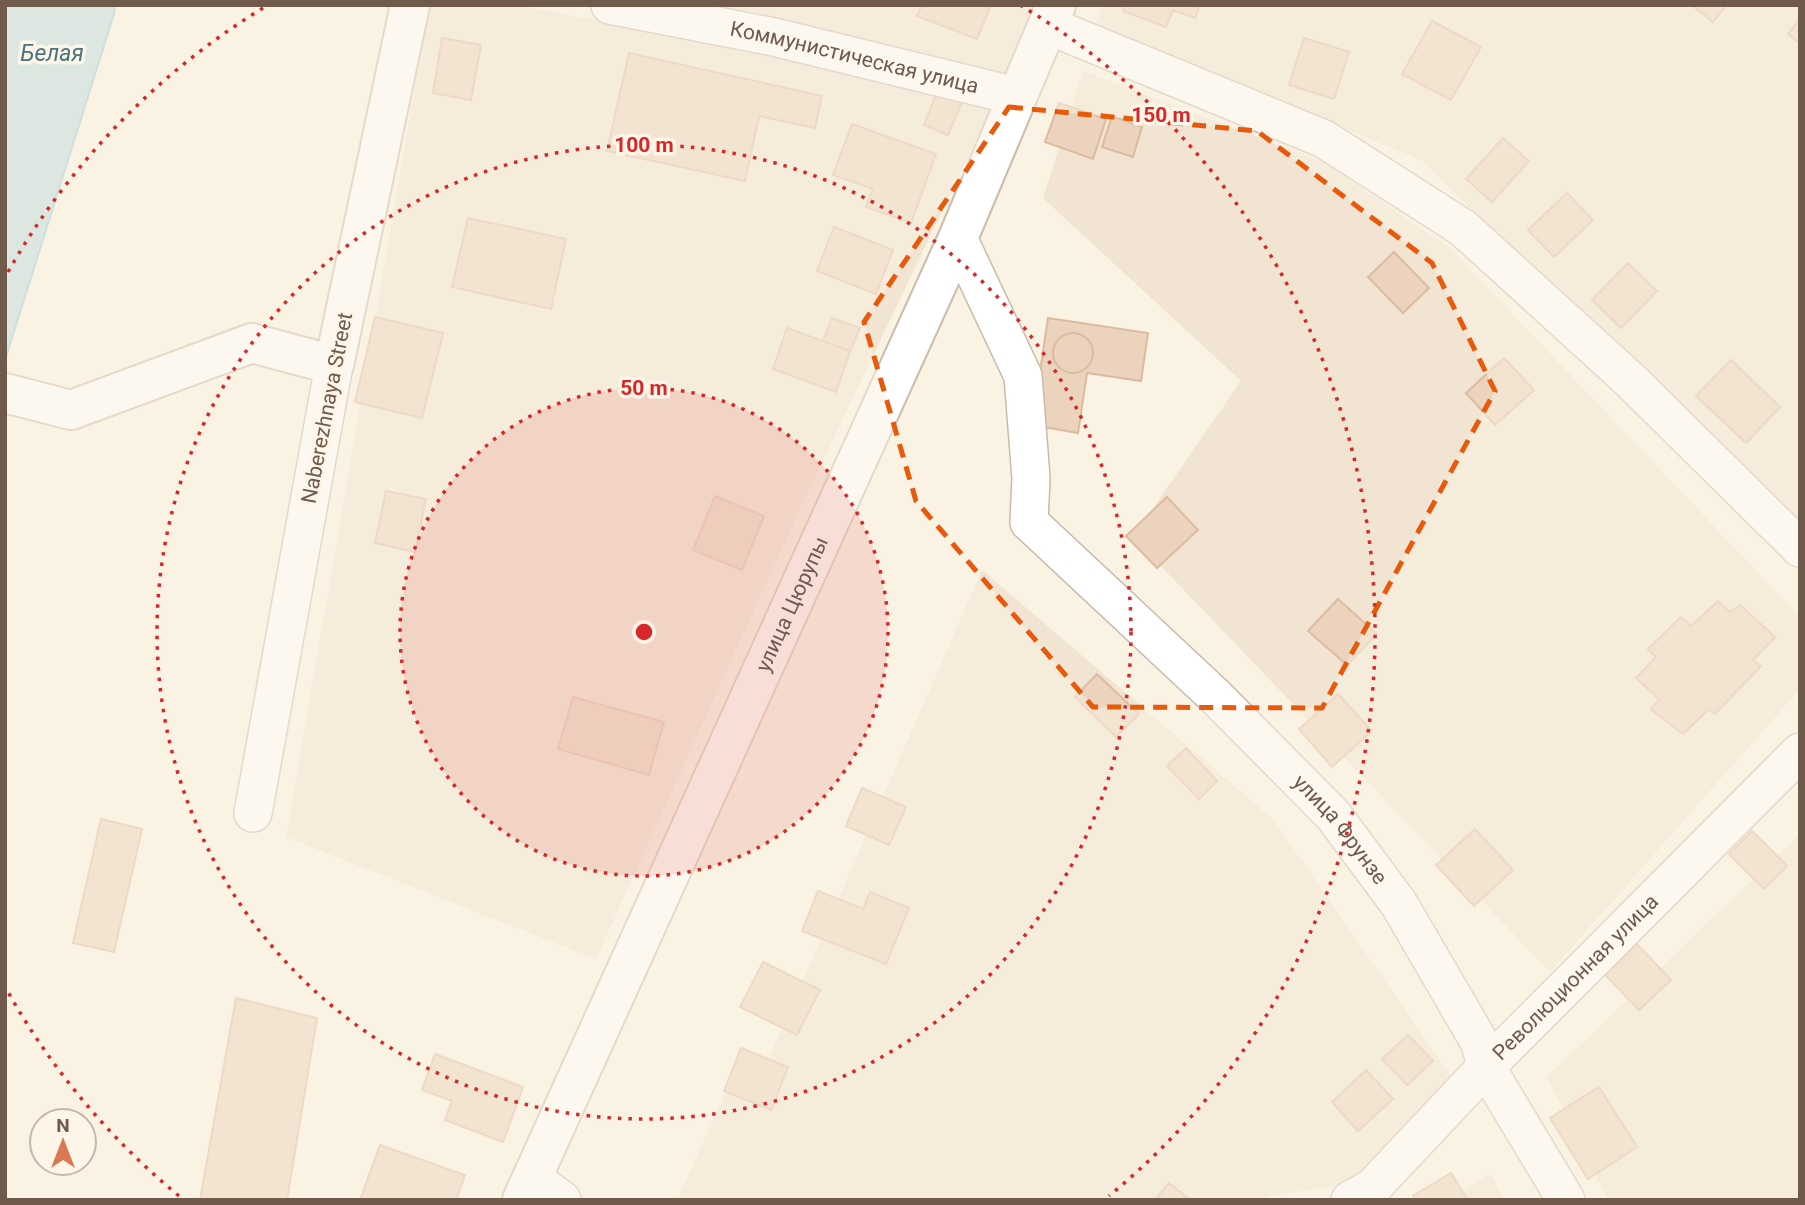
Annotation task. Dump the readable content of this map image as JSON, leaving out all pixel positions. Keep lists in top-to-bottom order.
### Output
{
  "streets": {
    "main road": ["Naberezhnaya Street", "улица Цюрупы"],
    "street": ["Коммунистическая улица", "улица Фрунзе", "Революционная улица"]
  },
  "crossings": [
    ["Коммунистическая улица", "улица Цюрупы"],
    ["улица Цюрупы", "улица Фрунзе"],
    ["улица Фрунзе", "Революционная улица"]
  ],
  "water": ["Белая"],
  "north": "top",
  "rings": ["150 m", "100 m", "50 m"]
}
